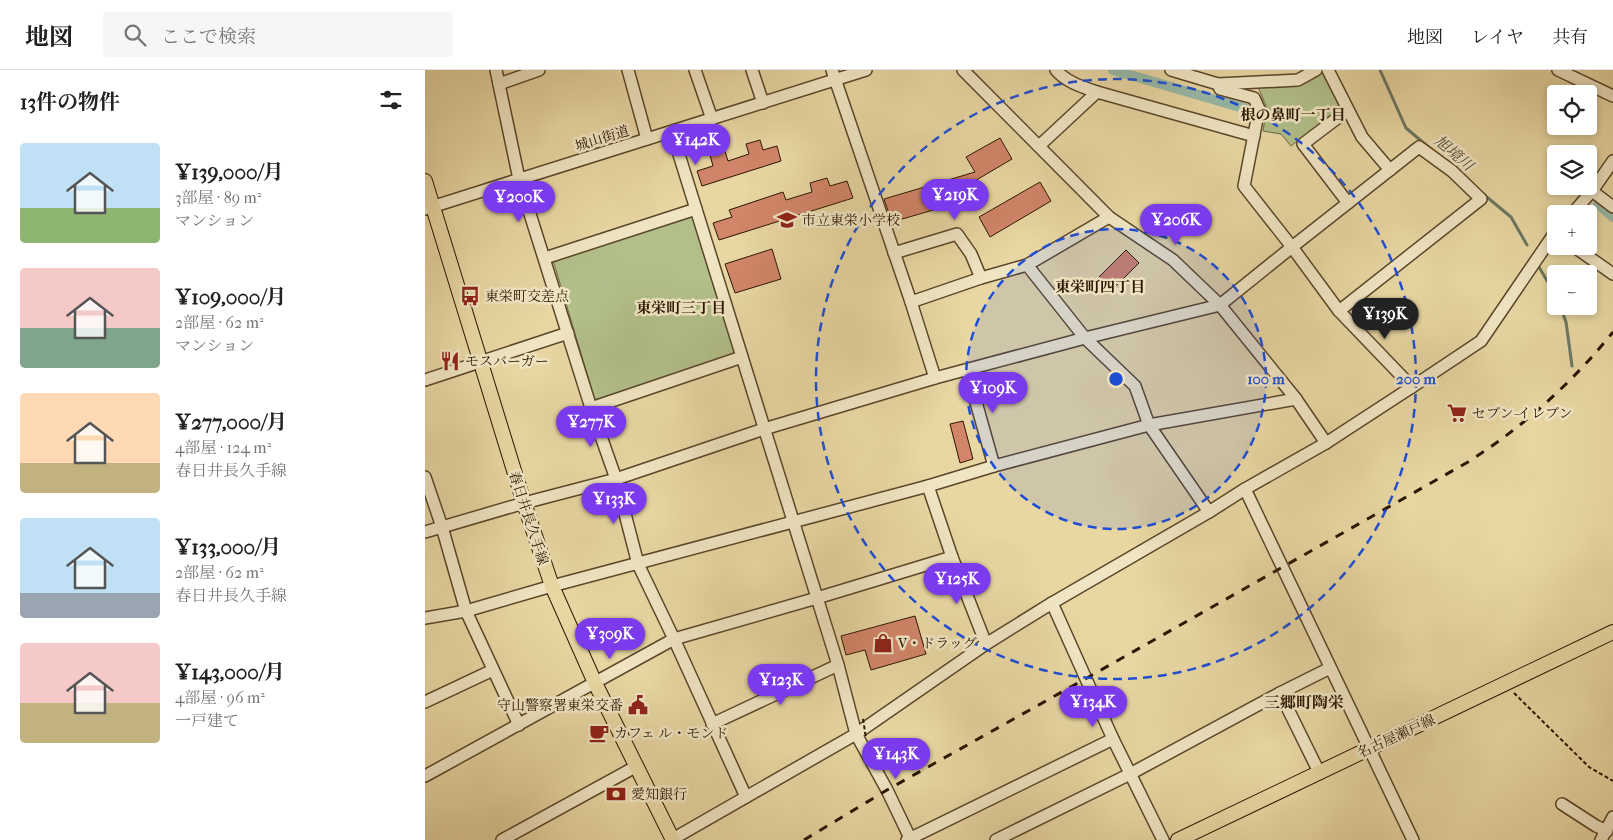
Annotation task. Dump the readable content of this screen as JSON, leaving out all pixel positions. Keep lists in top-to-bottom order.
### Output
{
  "streets": {
    "main road": ["春日井長久手線", "名古屋瀬戸線"],
    "street": ["城山街道"]
  },
  "crossings": [
    ["城山街道", "春日井長久手線"]
  ],
  "districts": [
    "根の鼻町一丁目",
    "東栄町四丁目",
    "東栄町三丁目",
    "三郷町陶栄"
  ],
  "water": ["旭境川"],
  "places": {
    "school or university": ["市立東栄小学校"],
    "bus stop": ["東栄町交差点"],
    "restaurant": ["モスバーガー"],
    "supermarket": ["セブン-イレブン"],
    "shop": ["V・ドラッグ"],
    "public building": ["守山警察署東栄交番"],
    "cafe": ["カフェ ル・モンド"],
    "bank": ["愛知銀行"]
  },
  "page": {
    "header": "地図",
    "search": "ここで検索",
    "nav": ["地図", "レイヤ", "共有"],
    "heading": "13件の物件",
    "map_buttons": ["+", "−"],
    "price": [
      "¥142K",
      "¥219K",
      "¥200K",
      "¥206K",
      "¥139K",
      "¥109K",
      "¥277K",
      "¥133K",
      "¥125K",
      "¥309K",
      "¥123K",
      "¥134K",
      "¥143K"
    ],
    "list": [
      {
        "name": "¥139,000/月",
        "note": "3部屋 · 89 m² · マンション"
      },
      {
        "name": "¥109,000/月",
        "note": "2部屋 · 62 m² · マンション"
      },
      {
        "name": "¥277,000/月",
        "note": "4部屋 · 124 m² · 春日井長久手線"
      },
      {
        "name": "¥133,000/月",
        "note": "2部屋 · 62 m² · 春日井長久手線"
      },
      {
        "name": "¥143,000/月",
        "note": "4部屋 · 96 m² · 一戸建て"
      }
    ]
  },
  "rings": ["100 m", "200 m"]
}
